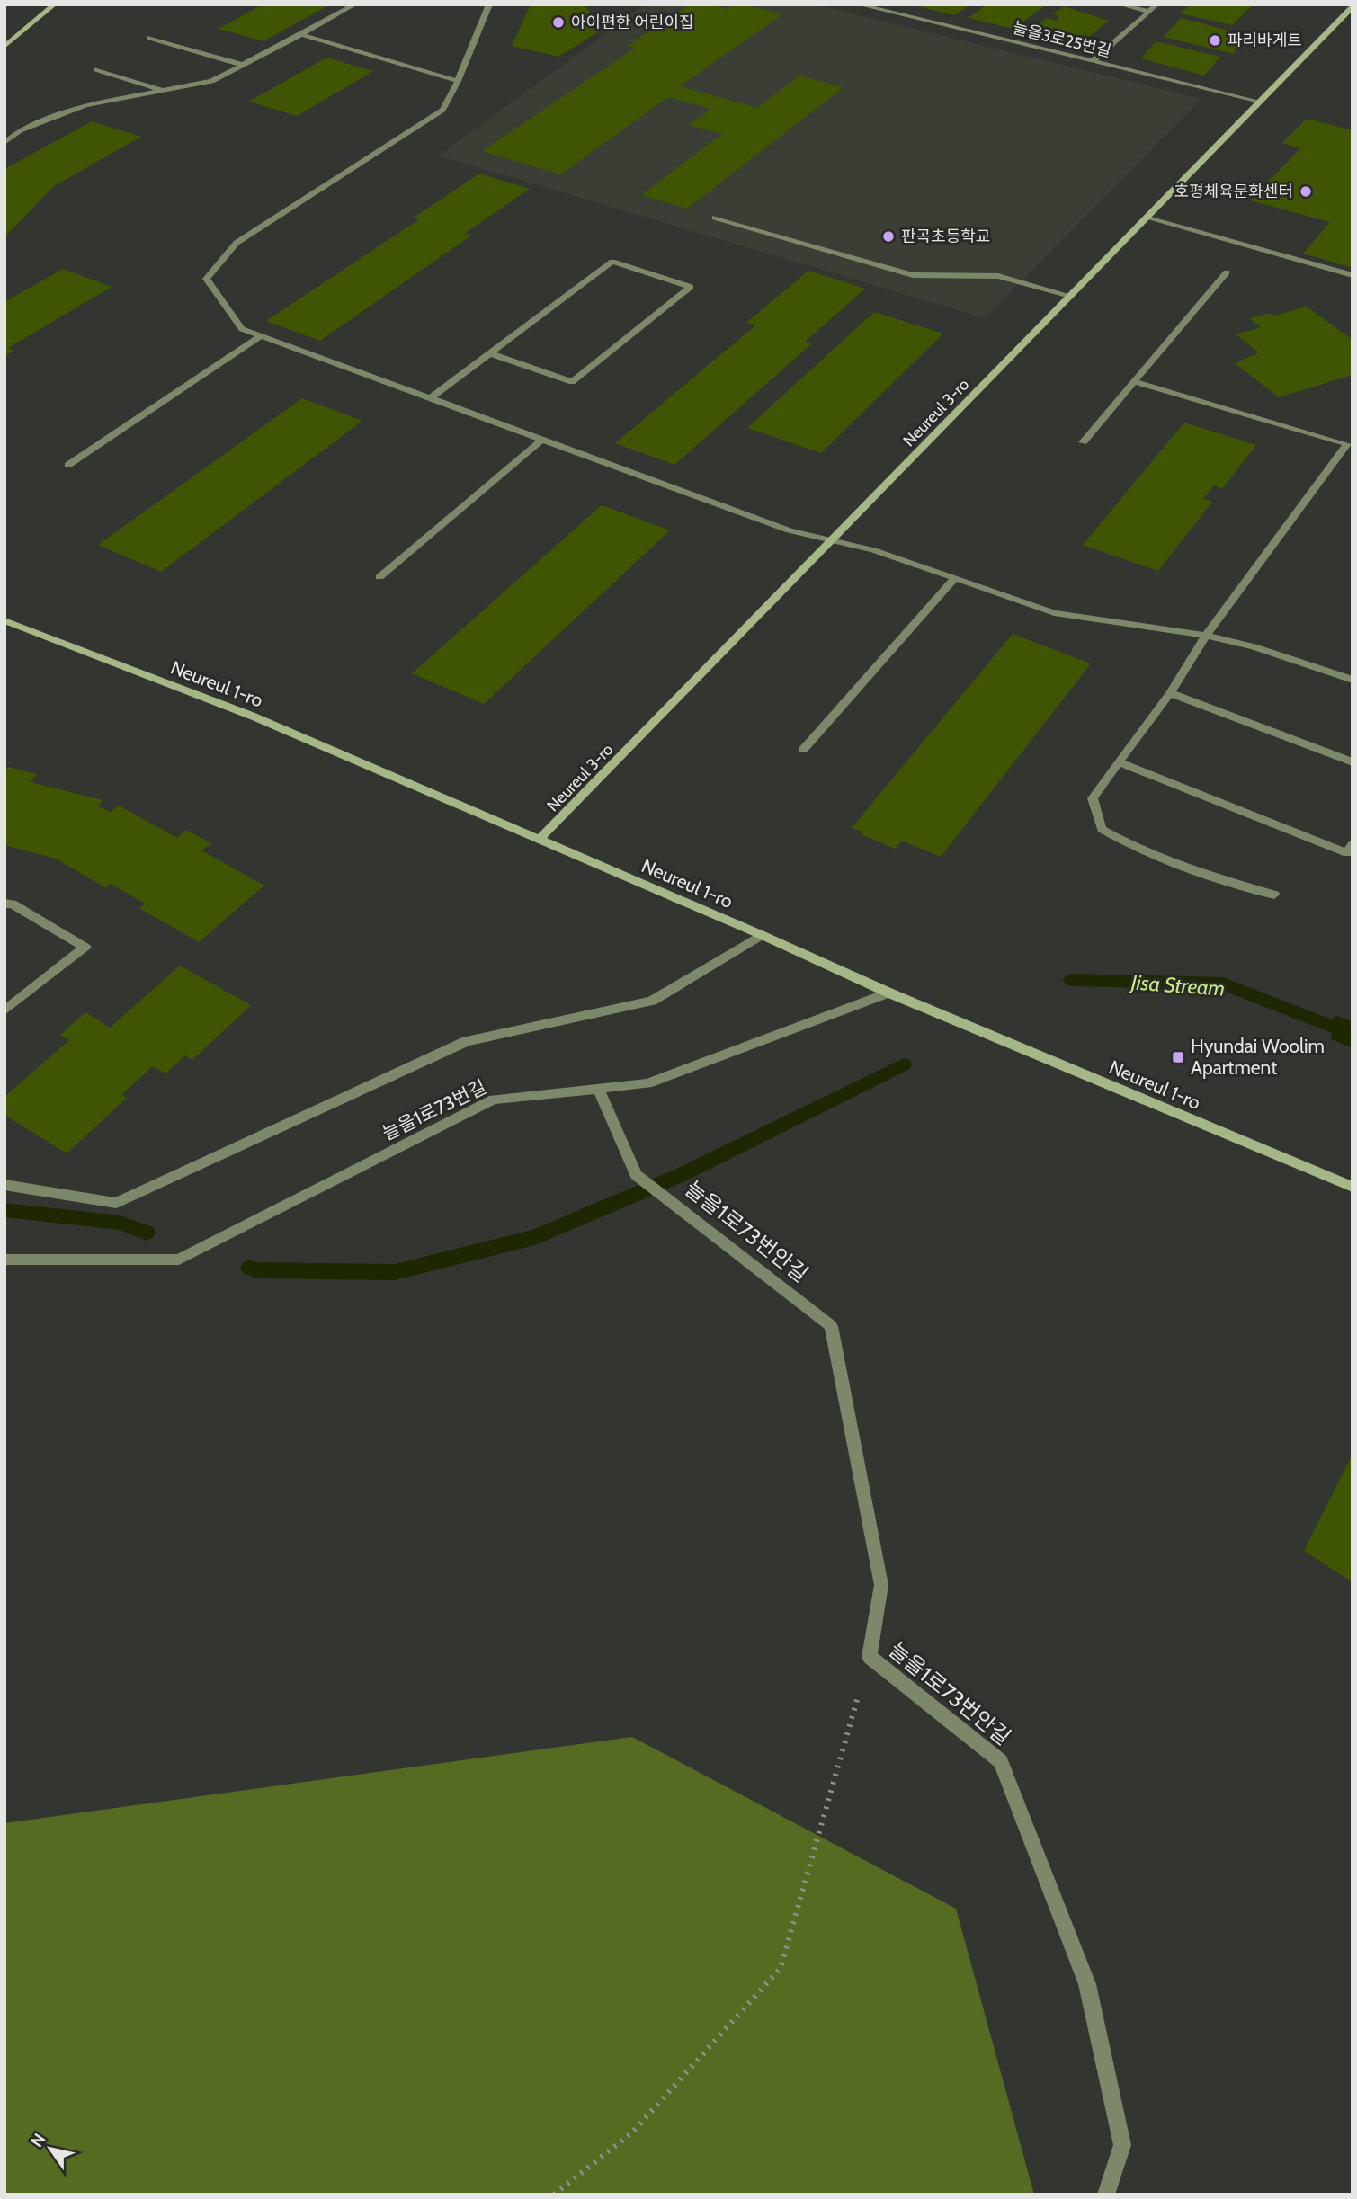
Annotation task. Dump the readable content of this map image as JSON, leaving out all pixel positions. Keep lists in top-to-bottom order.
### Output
{
  "streets": {
    "street": [
      "늘을3로25번길",
      "Neureul 3-ro",
      "Neureul 1-ro",
      "늘을1로73번길",
      "늘을1로73번안길"
    ]
  },
  "crossings": [
    ["늘을3로25번길", "Neureul 3-ro"],
    ["Neureul 3-ro", "Neureul 1-ro"],
    ["Neureul 1-ro", "늘을1로73번길"],
    ["늘을1로73번길", "늘을1로73번안길"]
  ],
  "water": ["Jisa Stream"],
  "places": {
    "other": [
      "아이편한 어린이집",
      "파리바게트",
      "호평체육문화센터",
      "판곡초등학교"
    ],
    "transit": ["Hyundai Woolim Apartment"]
  },
  "north": "top left"
}
